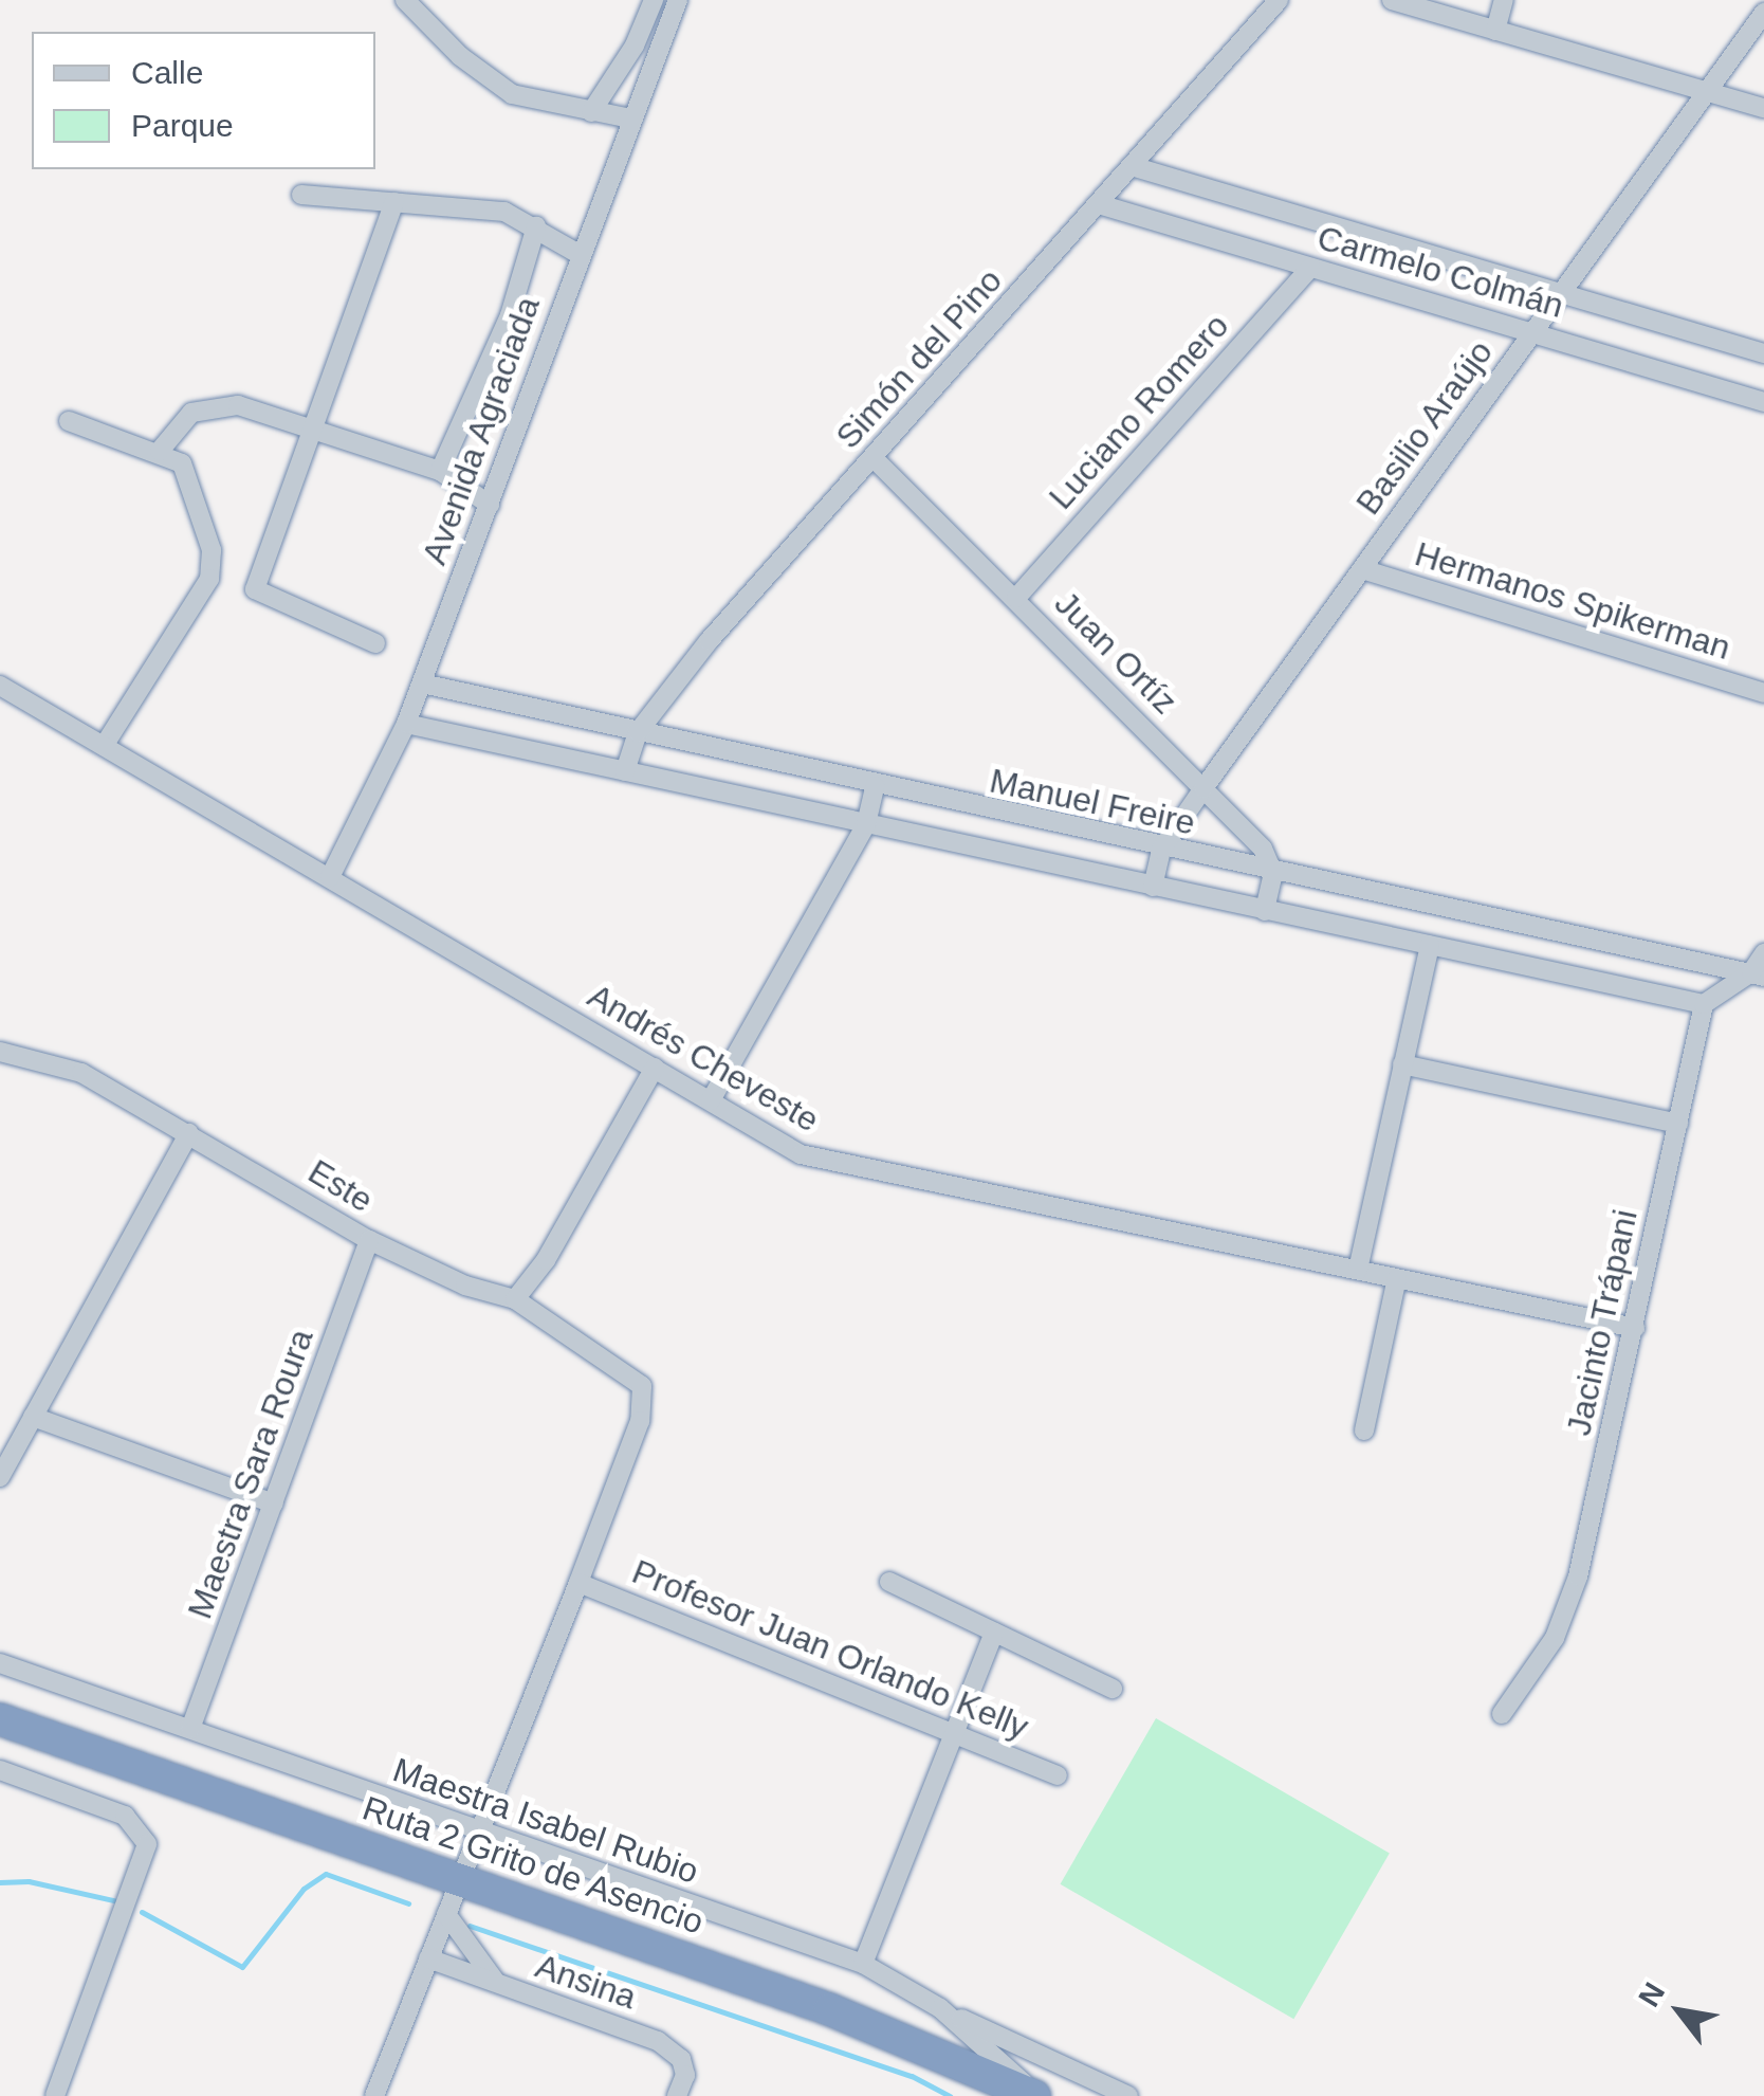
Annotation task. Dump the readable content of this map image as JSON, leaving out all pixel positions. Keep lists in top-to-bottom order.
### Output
{
  "streets": {
    "highway": ["Ruta 2 Grito de Asencio"],
    "street": [
      "Carmelo Colmán",
      "Simón del Pino",
      "Luciano Romero",
      "Basilio Araújo",
      "Avenida Agraciada",
      "Hermanos Spikerman",
      "Juan Ortíz",
      "Manuel Freire",
      "Andrés Cheveste",
      "Este",
      "Jacinto Trápani",
      "Maestra Sara Roura",
      "Profesor Juan Orlando Kelly",
      "Maestra Isabel Rubio",
      "Ansina"
    ]
  },
  "crossings": [
    ["Carmelo Colmán", "Simón del Pino"],
    ["Carmelo Colmán", "Luciano Romero"],
    ["Carmelo Colmán", "Basilio Araújo"],
    ["Simón del Pino", "Juan Ortíz"],
    ["Simón del Pino", "Manuel Freire"],
    ["Luciano Romero", "Juan Ortíz"],
    ["Basilio Araújo", "Hermanos Spikerman"],
    ["Basilio Araújo", "Juan Ortíz"],
    ["Basilio Araújo", "Manuel Freire"],
    ["Avenida Agraciada", "Manuel Freire"],
    ["Avenida Agraciada", "Andrés Cheveste"],
    ["Juan Ortíz", "Manuel Freire"],
    ["Manuel Freire", "Jacinto Trápani"],
    ["Andrés Cheveste", "Jacinto Trápani"],
    ["Este", "Maestra Sara Roura"],
    ["Este", "Profesor Juan Orlando Kelly"],
    ["Maestra Sara Roura", "Maestra Isabel Rubio"],
    ["Maestra Isabel Rubio", "Ruta 2 Grito de Asencio"]
  ],
  "legend": ["Calle", "Parque"],
  "north": "top left"
}
